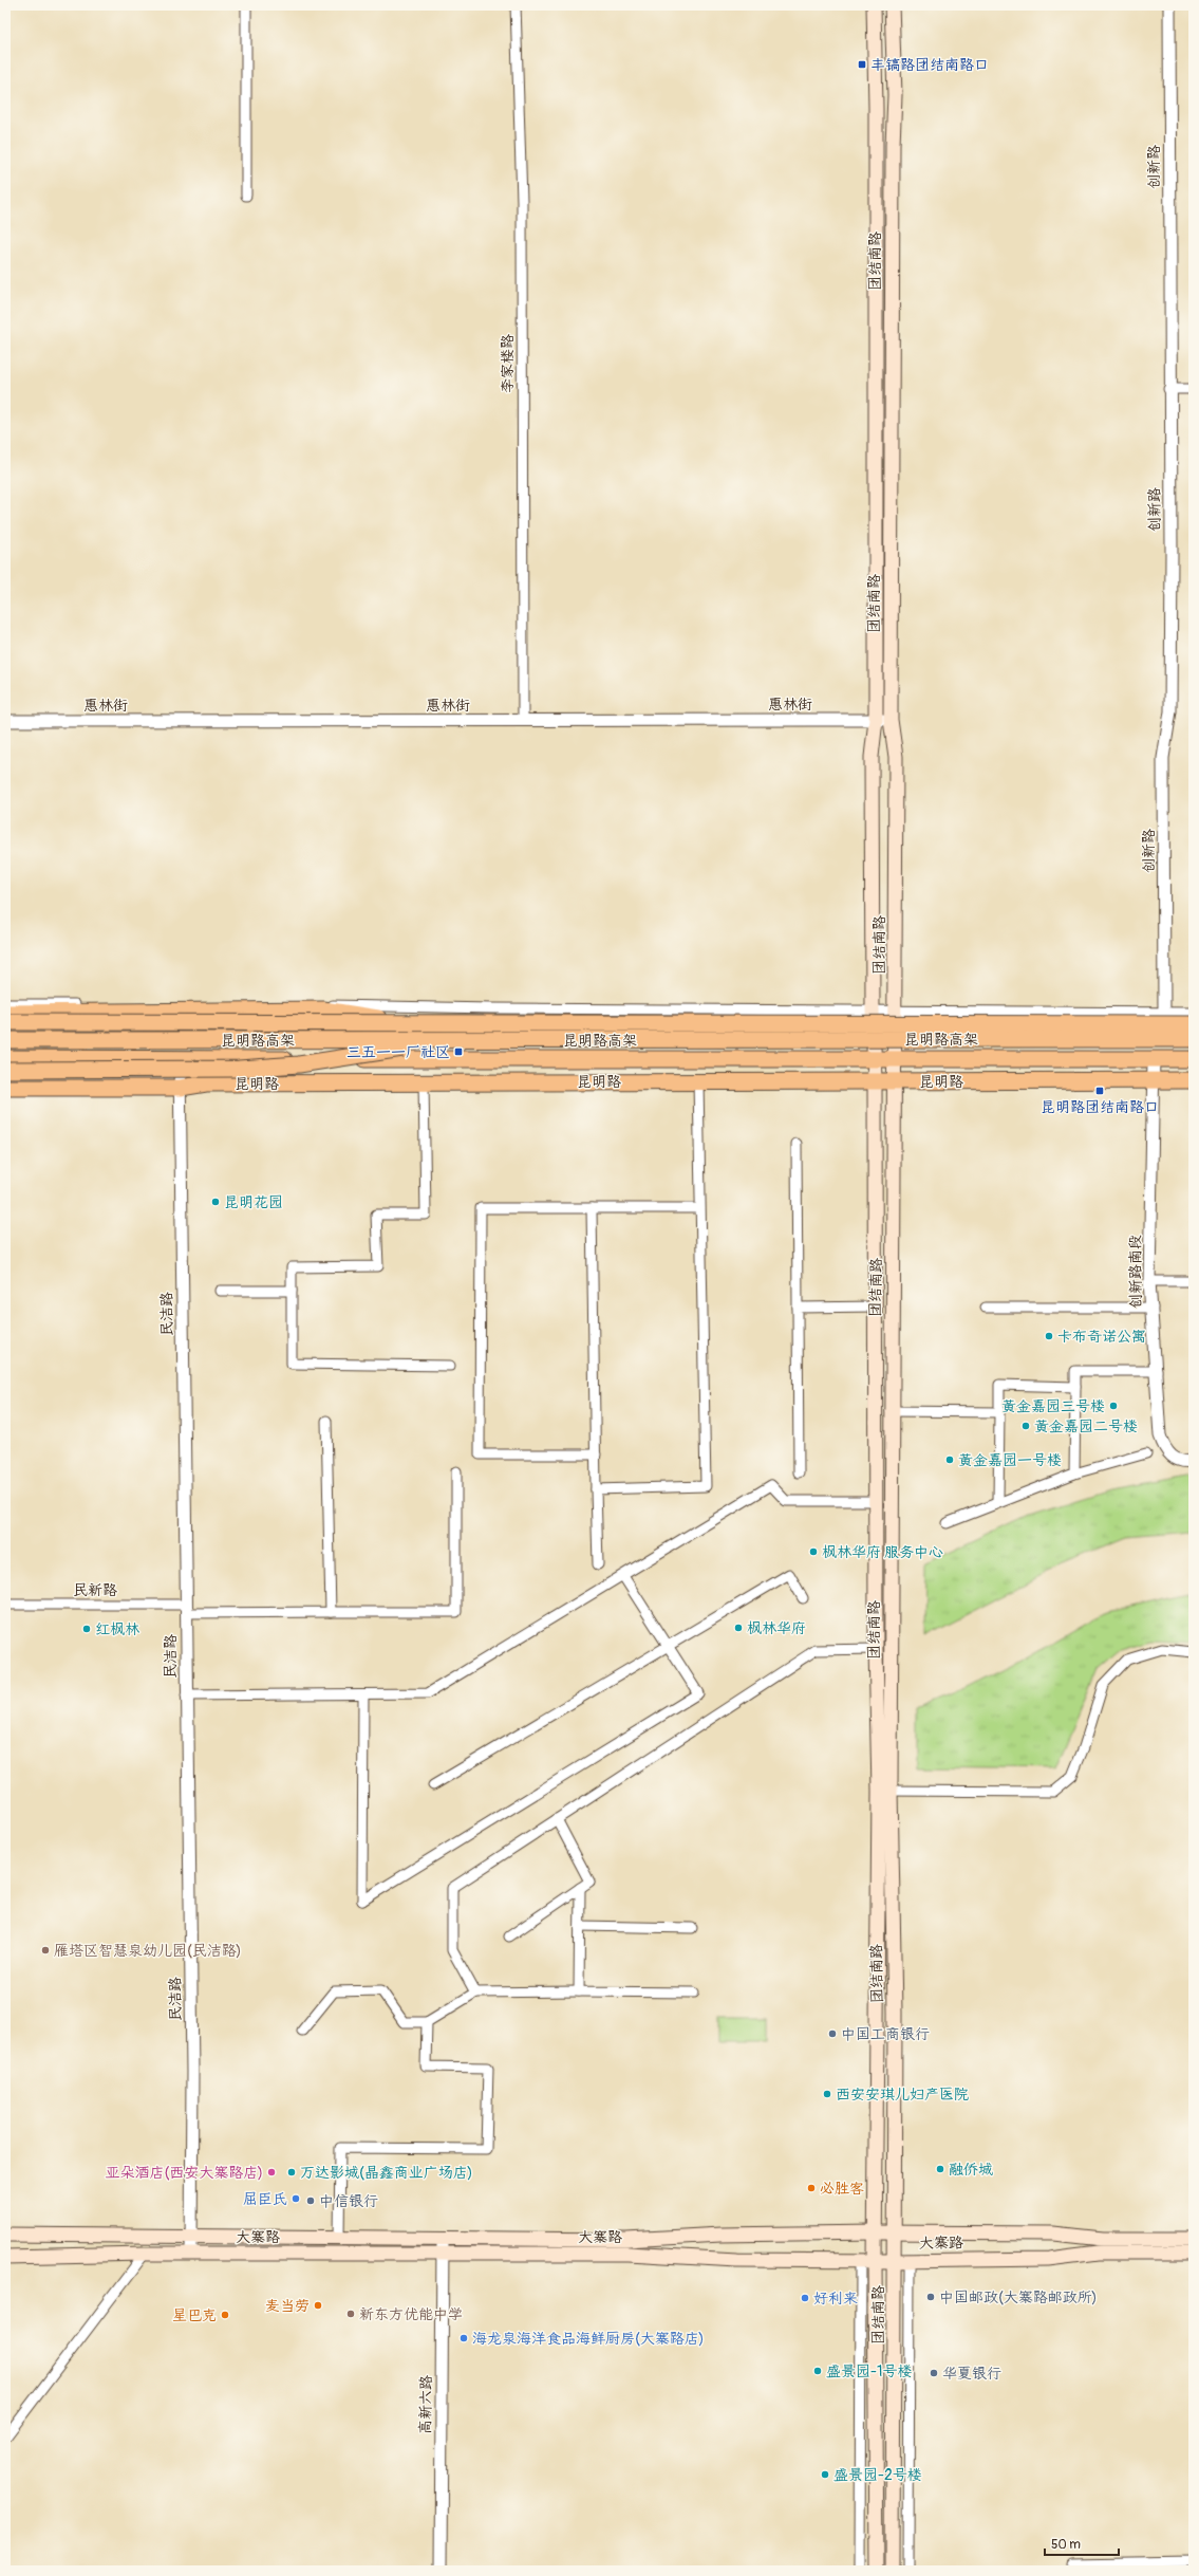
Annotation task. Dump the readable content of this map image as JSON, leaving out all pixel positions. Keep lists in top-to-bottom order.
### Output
{
  "streets": {
    "main road": [
      "团结南路",
      "昆明路高架",
      "昆明路",
      "大寨路"
    ],
    "street": [
      "创新路",
      "李家楼路",
      "惠林街",
      "创新路南段",
      "民洁路",
      "民新路",
      "高新六路"
    ]
  },
  "crossings": [
    ["团结南路", "惠林街"],
    ["团结南路", "昆明路"],
    ["团结南路", "大寨路"],
    ["李家楼路", "惠林街"],
    ["昆明路", "创新路南段"],
    ["昆明路", "民洁路"],
    ["民洁路", "民新路"],
    ["民洁路", "大寨路"],
    ["大寨路", "高新六路"]
  ],
  "places": {
    "transit": ["丰镐路团结南路口", "三五一一厂社区", "昆明路团结南路口"],
    "other": [
      "昆明花园",
      "卡布奇诺公寓",
      "黄金嘉园三号楼",
      "黄金嘉园二号楼",
      "黄金嘉园一号楼",
      "枫林华府 服务中心",
      "枫林华府",
      "红枫林",
      "雁塔区智慧泉幼儿园(民洁路)",
      "中国工商银行",
      "西安安琪儿妇产医院",
      "融侨城",
      "亚朵酒店(西安大寨路店)",
      "万达影城(晶鑫商业广场店)",
      "必胜客",
      "屈臣氏",
      "中信银行",
      "中国邮政(大寨路邮政所)",
      "好利来",
      "麦当劳",
      "新东方优能中学",
      "星巴克",
      "海龙泉海洋食品海鲜厨房(大寨路店)",
      "盛景园-1号楼",
      "华夏银行",
      "盛景园-2号楼"
    ]
  },
  "scale_bar": "50 m"
}
